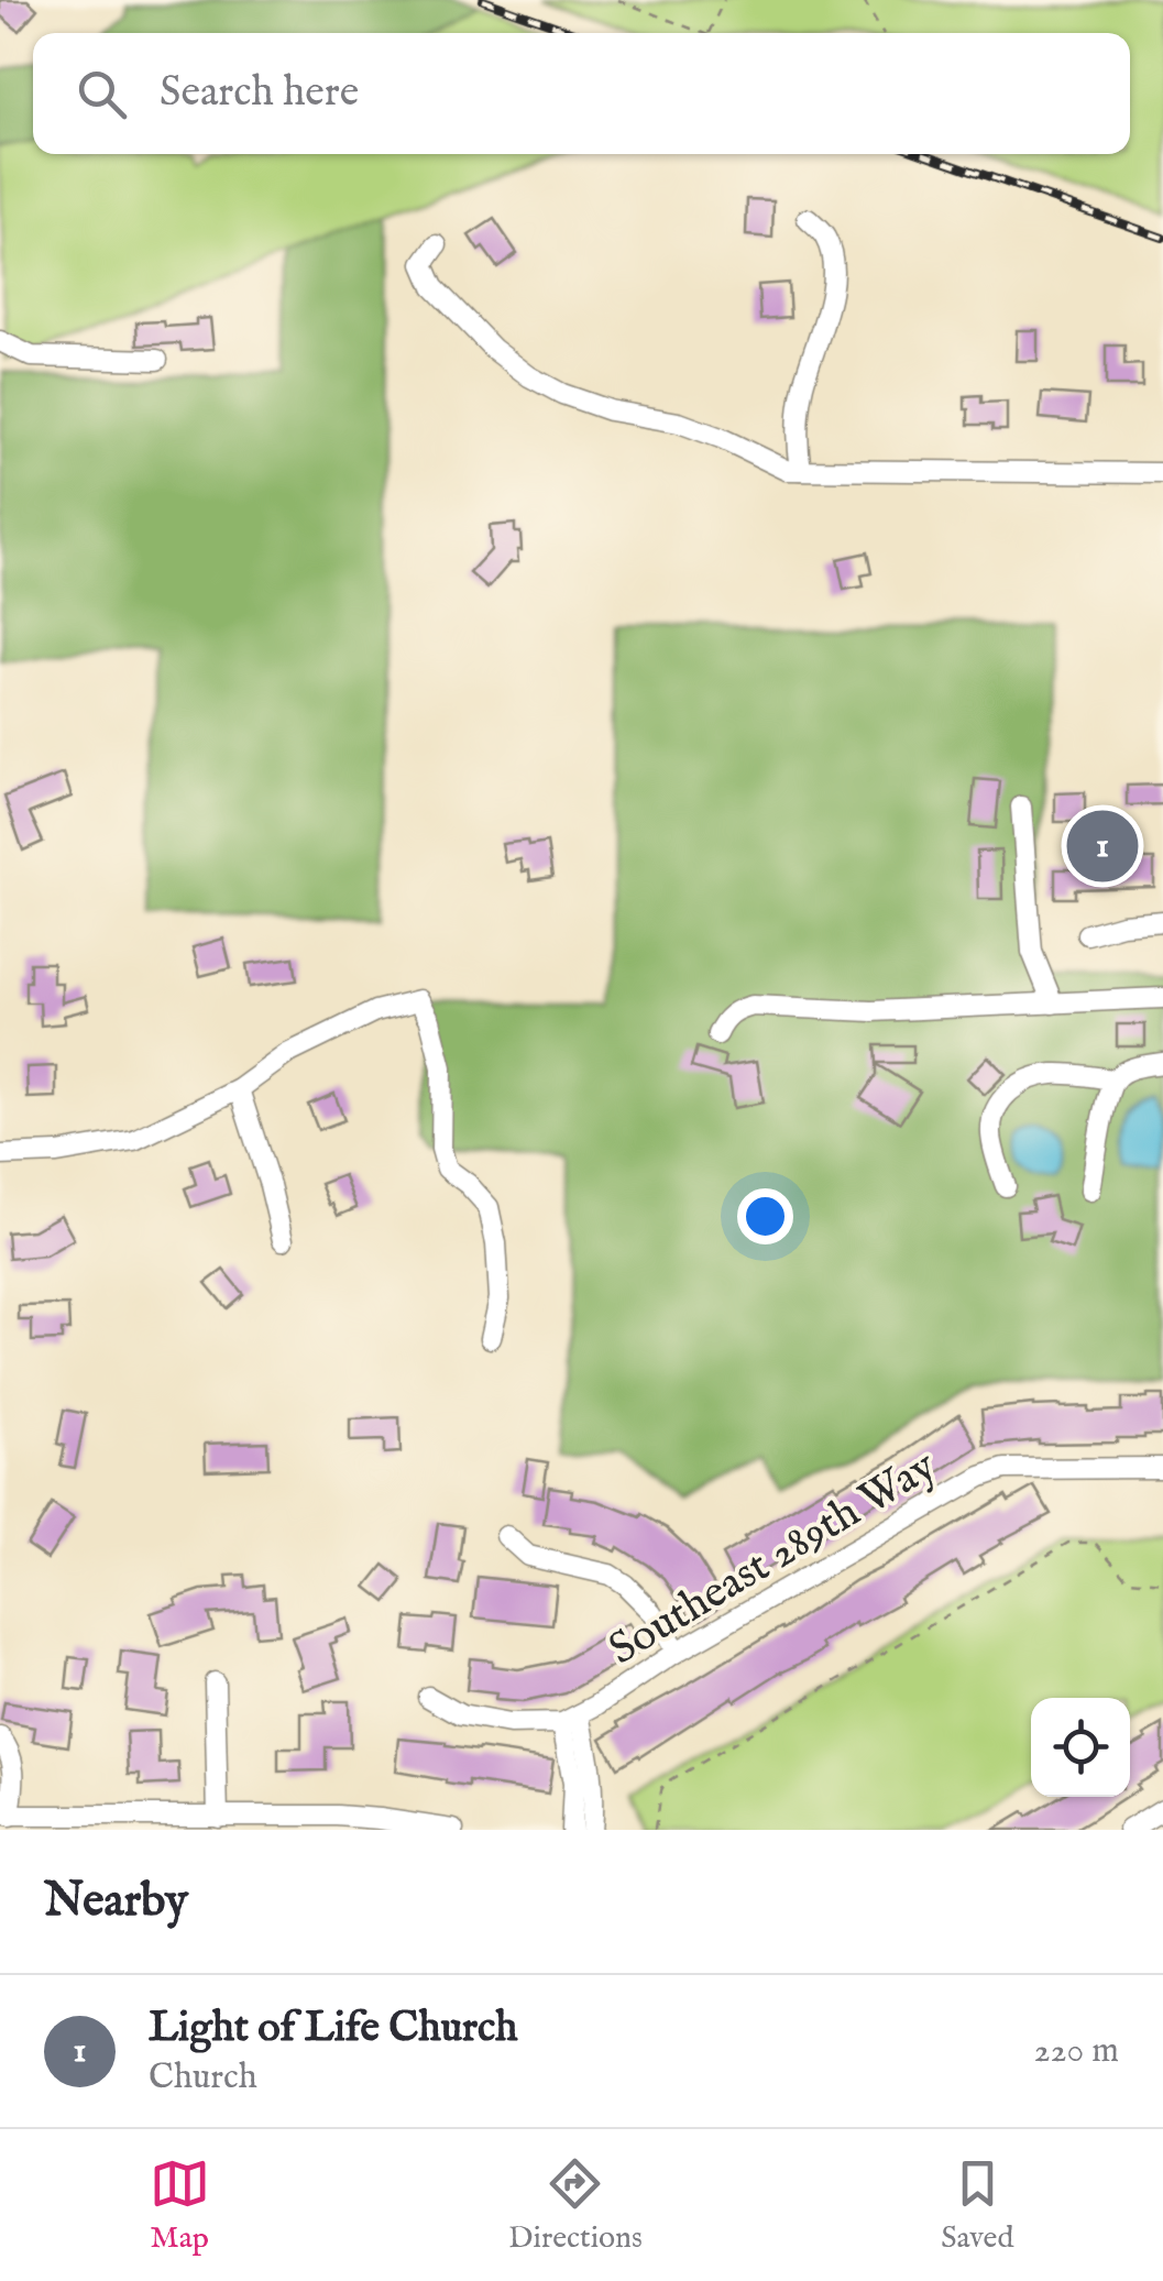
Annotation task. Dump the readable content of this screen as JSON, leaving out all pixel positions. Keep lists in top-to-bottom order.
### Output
{
  "streets": {
    "street": ["Southeast 289th Way"]
  },
  "page": {
    "search": "Search here",
    "pins": "1",
    "heading": "Nearby",
    "list": [
      {
        "mark": "1",
        "name": "Light of Life Church",
        "note": "Church",
        "value": "220 m"
      }
    ],
    "nav": ["Map", "Directions", "Saved"]
  }
}
